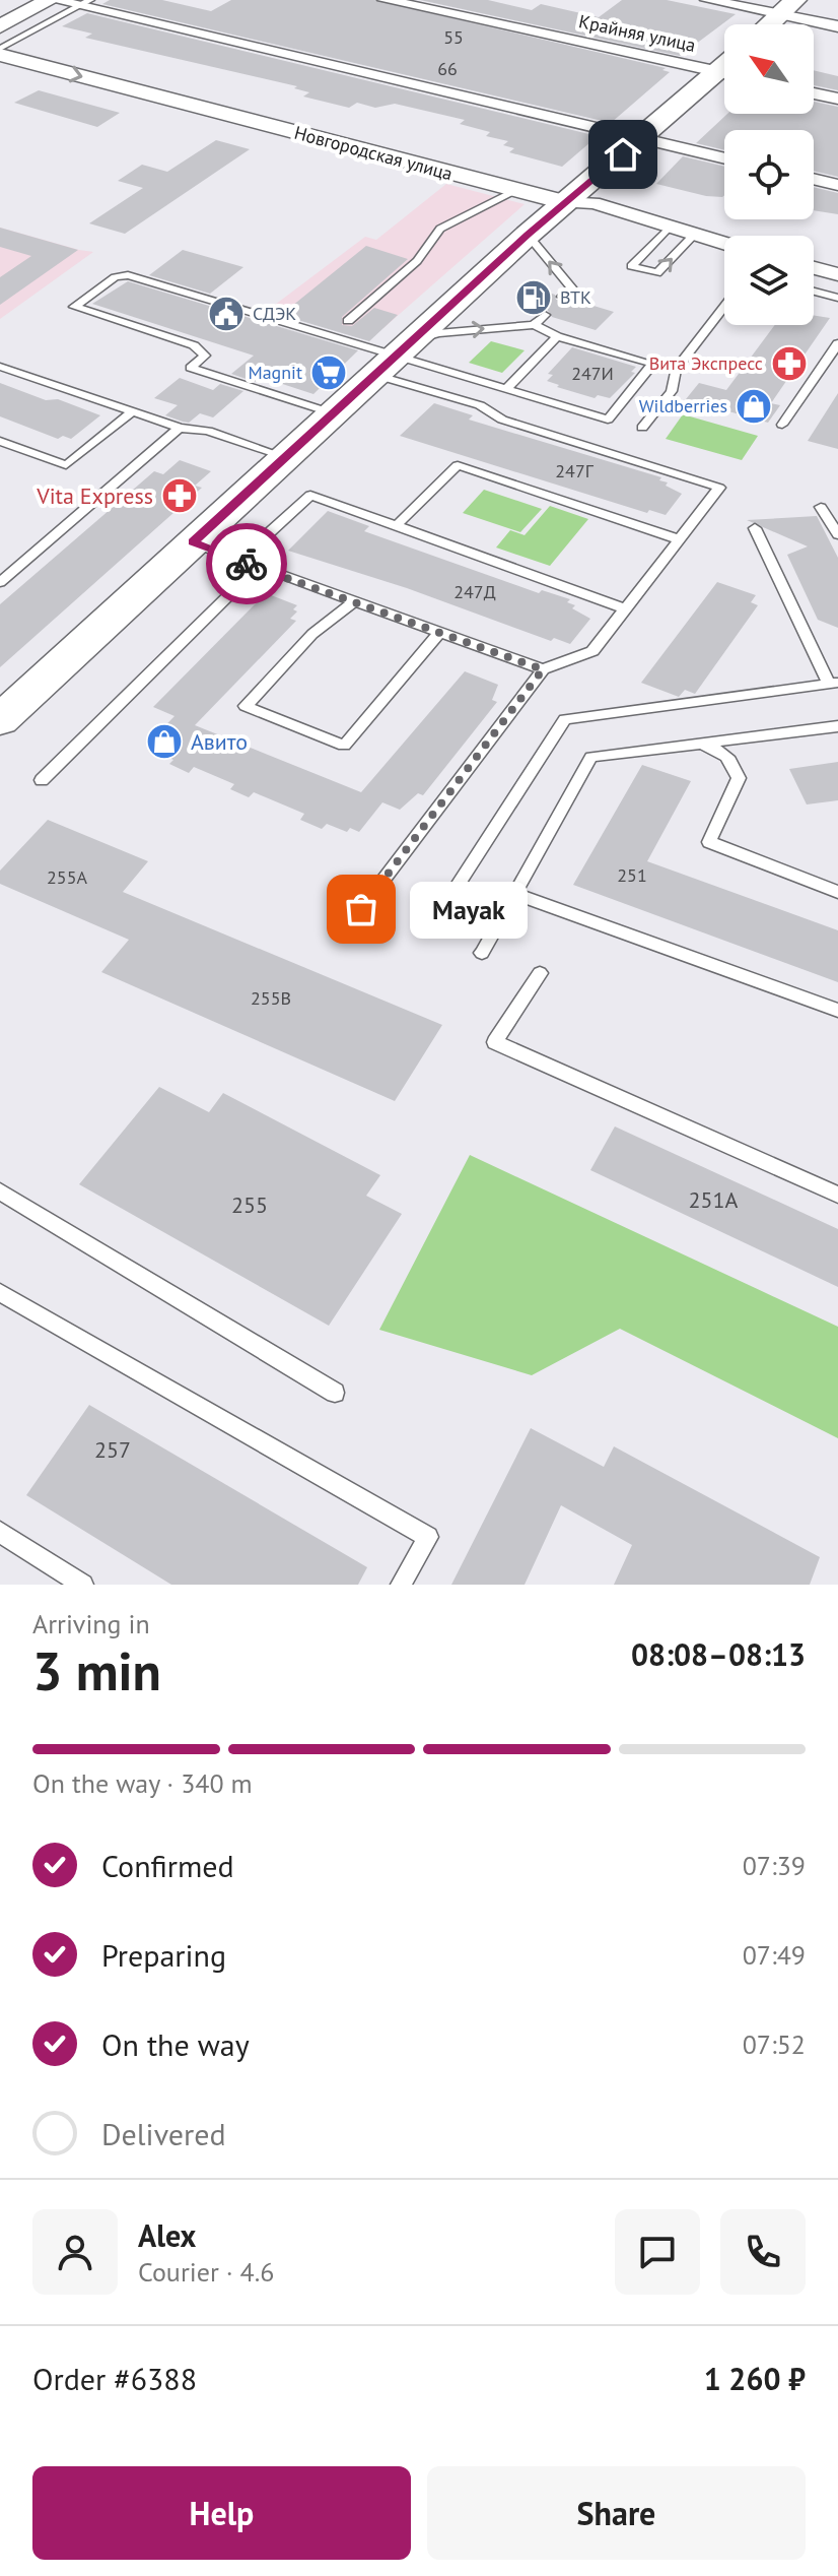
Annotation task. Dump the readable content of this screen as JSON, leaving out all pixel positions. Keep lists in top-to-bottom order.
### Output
{
  "streets": {
    "street": ["Крайняя улица", "Новгородская улица"]
  },
  "places": {
    "fuel station": ["ВТК"],
    "public building": ["СДЭК"],
    "pharmacy": ["Вита Экспресс", "Vita Express"],
    "supermarket": ["Magnit"],
    "shop": ["Wildberries", "Авито"],
    "other": ["Mayak"]
  },
  "house_numbers": [
    "55",
    "66",
    "247И",
    "247Г",
    "247Д",
    "251",
    "255А",
    "255В",
    "251А",
    "255",
    "257"
  ],
  "north": "top left",
  "page": {
    "bubble": "Mayak",
    "heading": ["3 min", "Arriving in", "08:08–08:13"],
    "panel": [
      "Alex",
      "Courier · 4.6",
      "Order #6388",
      "1 260 ₽"
    ],
    "bar": "On the way · 340 m",
    "list": [
      ["Confirmed", "07:39"],
      ["Preparing", "07:49"],
      ["On the way", "07:52"],
      "Delivered"
    ],
    "buttons": ["Help", "Share"]
  }
}
